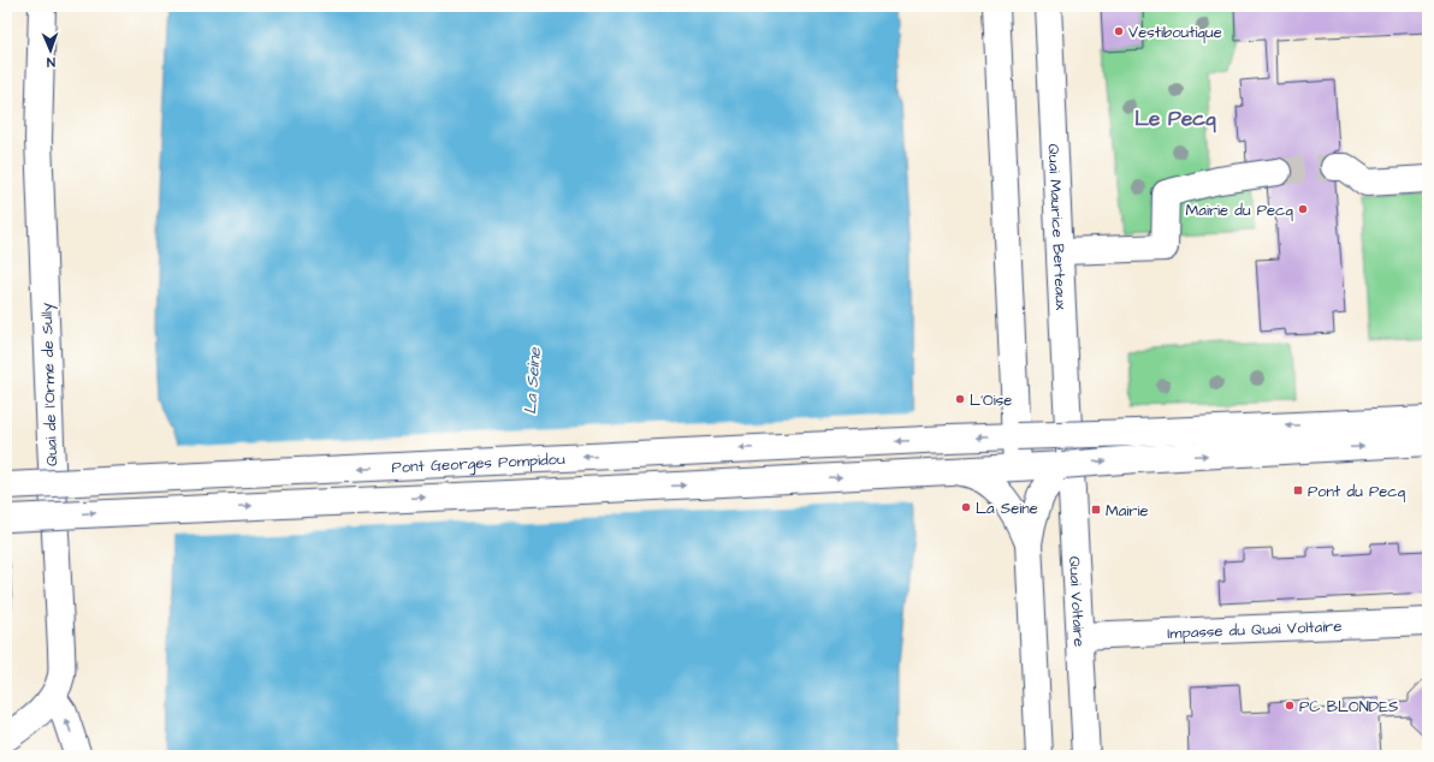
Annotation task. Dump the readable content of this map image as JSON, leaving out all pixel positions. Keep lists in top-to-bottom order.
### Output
{
  "streets": {
    "main road": [
      "Quai Maurice Berteaux",
      "Quai de l'Orme de Sully",
      "Pont Georges Pompidou",
      "Quai Voltaire",
      "Impasse du Quai Voltaire"
    ]
  },
  "crossings": [
    ["Quai Maurice Berteaux", "Quai Voltaire"],
    ["Quai Voltaire", "Impasse du Quai Voltaire"]
  ],
  "districts": ["Le Pecq"],
  "water": ["La Seine"],
  "places": {
    "other": [
      "Vestiboutique",
      "Mairie du Pecq",
      "L'Oise",
      "La Seine",
      "PC BLONDES"
    ],
    "transit": ["Pont du Pecq", "Mairie"]
  },
  "north": "bottom"
}
